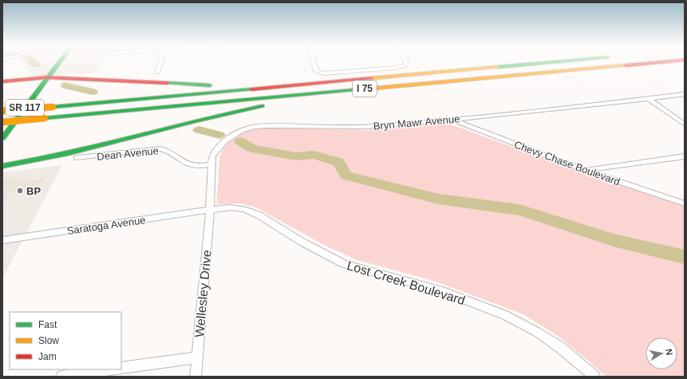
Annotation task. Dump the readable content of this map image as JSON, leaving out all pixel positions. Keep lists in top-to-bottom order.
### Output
{
  "streets": {
    "main road": ["I 75", "SR 117"],
    "street": [
      "Bryn Mawr Avenue",
      "Dean Avenue",
      "Chevy Chase Boulevard",
      "Saratoga Avenue",
      "Lost Creek Boulevard",
      "Wellesley Drive"
    ]
  },
  "crossings": [
    ["Bryn Mawr Avenue", "Dean Avenue"],
    ["Bryn Mawr Avenue", "Chevy Chase Boulevard"],
    ["Bryn Mawr Avenue", "Saratoga Avenue"],
    ["Bryn Mawr Avenue", "Lost Creek Boulevard"],
    ["Bryn Mawr Avenue", "Wellesley Drive"],
    ["Saratoga Avenue", "Lost Creek Boulevard"],
    ["Saratoga Avenue", "Wellesley Drive"],
    ["Lost Creek Boulevard", "Wellesley Drive"]
  ],
  "places": ["BP"],
  "legend": ["Fast", "Slow", "Jam"],
  "north": "right"
}
